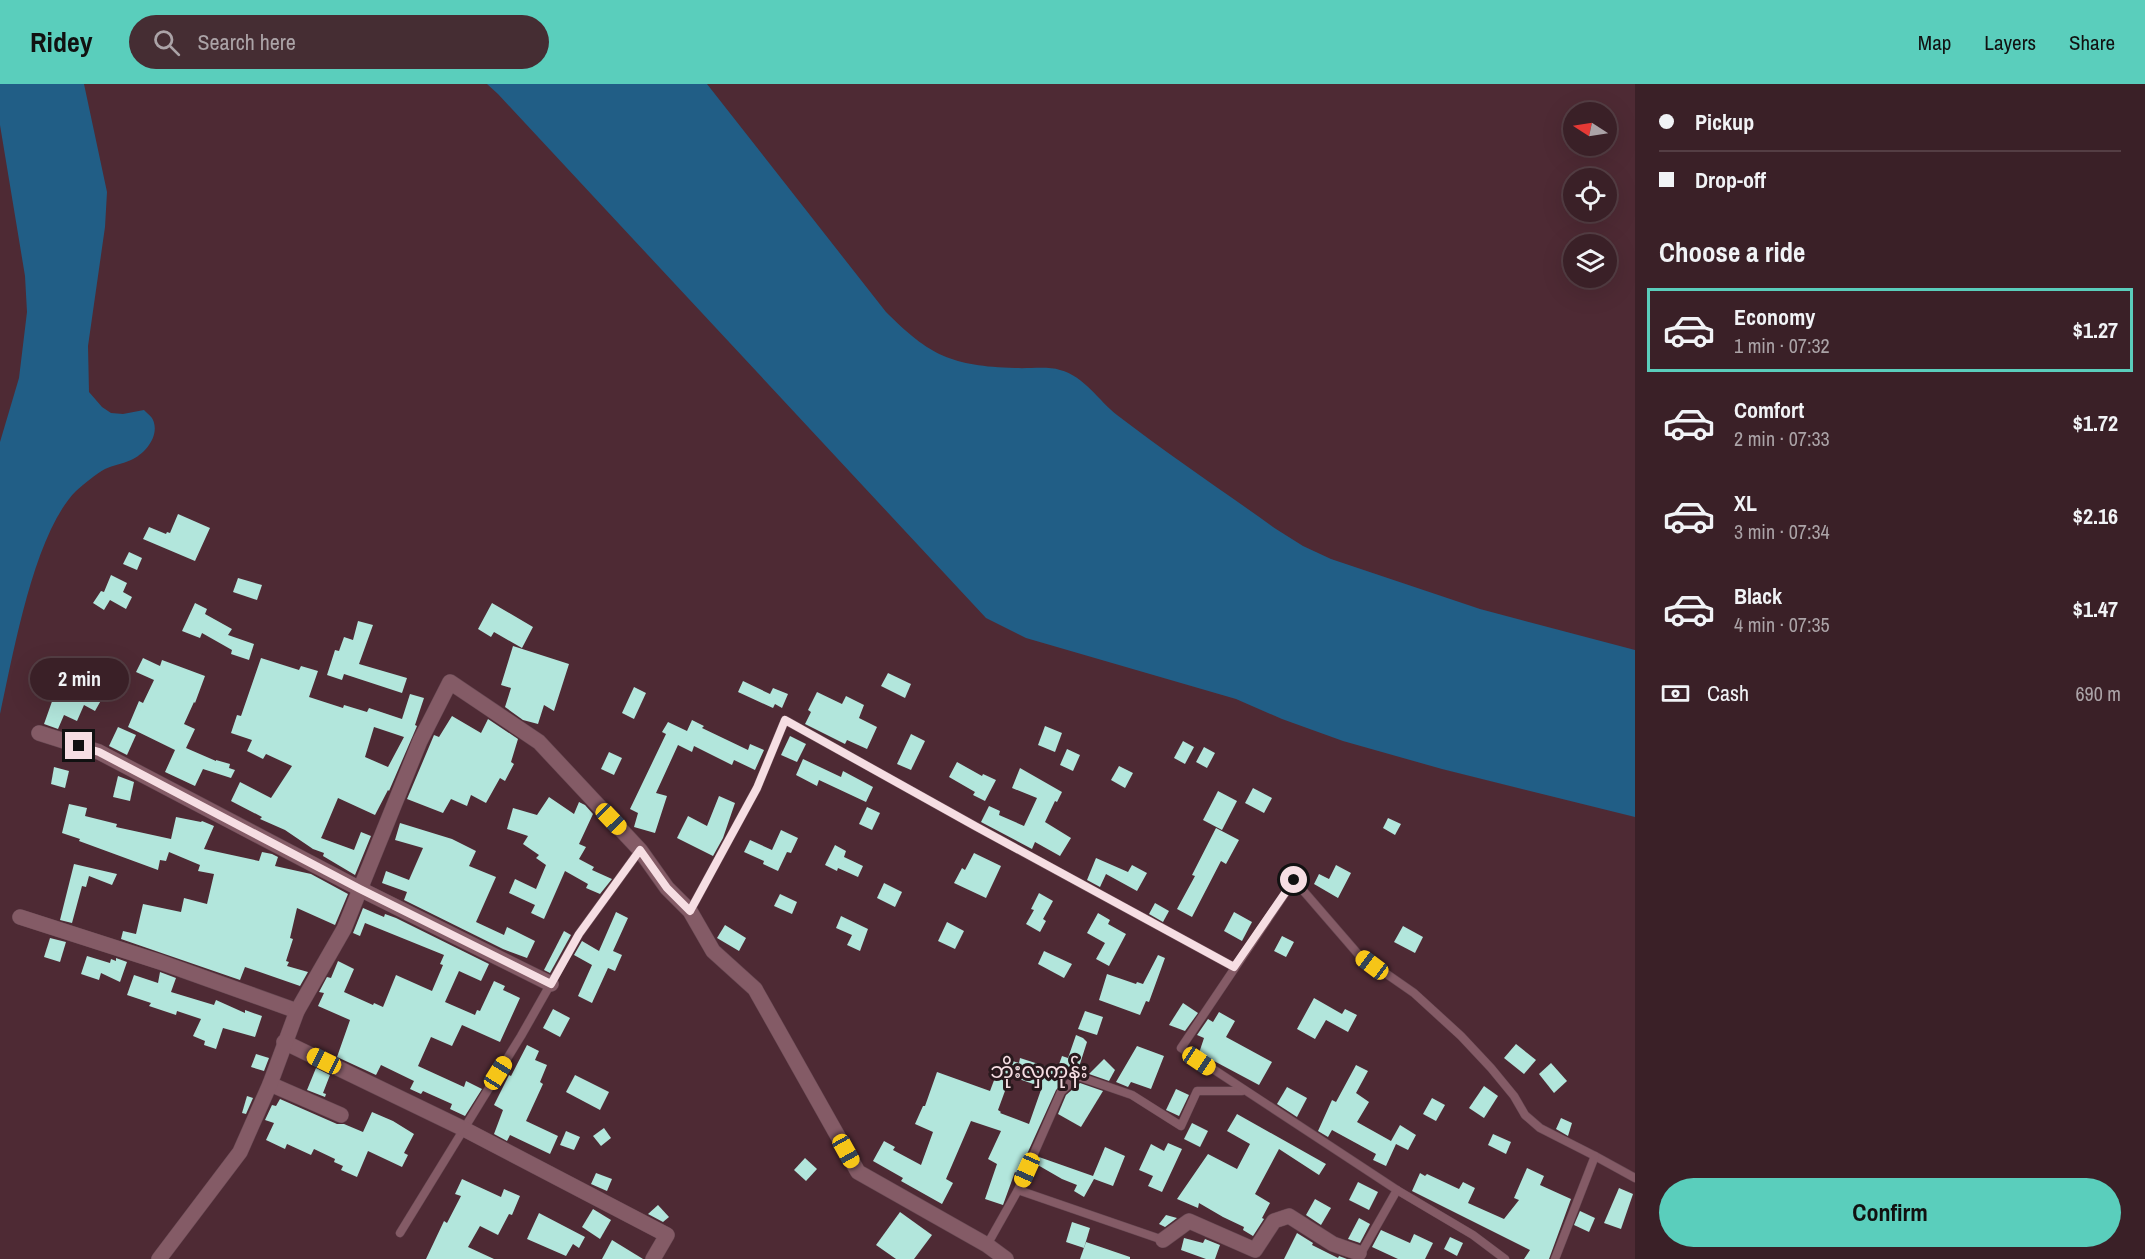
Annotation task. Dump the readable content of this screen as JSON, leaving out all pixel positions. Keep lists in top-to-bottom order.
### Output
{
  "districts": ["ဘိုးလှကုန်း"],
  "north": "left",
  "page": {
    "header": "Ridey",
    "search": "Search here",
    "nav": ["Map", "Layers", "Share"],
    "banner": ["Pickup", "Drop-off"],
    "heading": "Choose a ride",
    "list": [
      {
        "name": "Economy",
        "note": "1 min · 07:32",
        "value": "$1.27"
      },
      {
        "name": "Comfort",
        "note": "2 min · 07:33",
        "value": "$1.72"
      },
      {
        "name": "XL",
        "note": "3 min · 07:34",
        "value": "$2.16"
      },
      {
        "name": "Black",
        "note": "4 min · 07:35",
        "value": "$1.47"
      }
    ],
    "bubble": "2 min",
    "pay": ["Cash", "690 m"],
    "buttons": "Confirm"
  }
}
